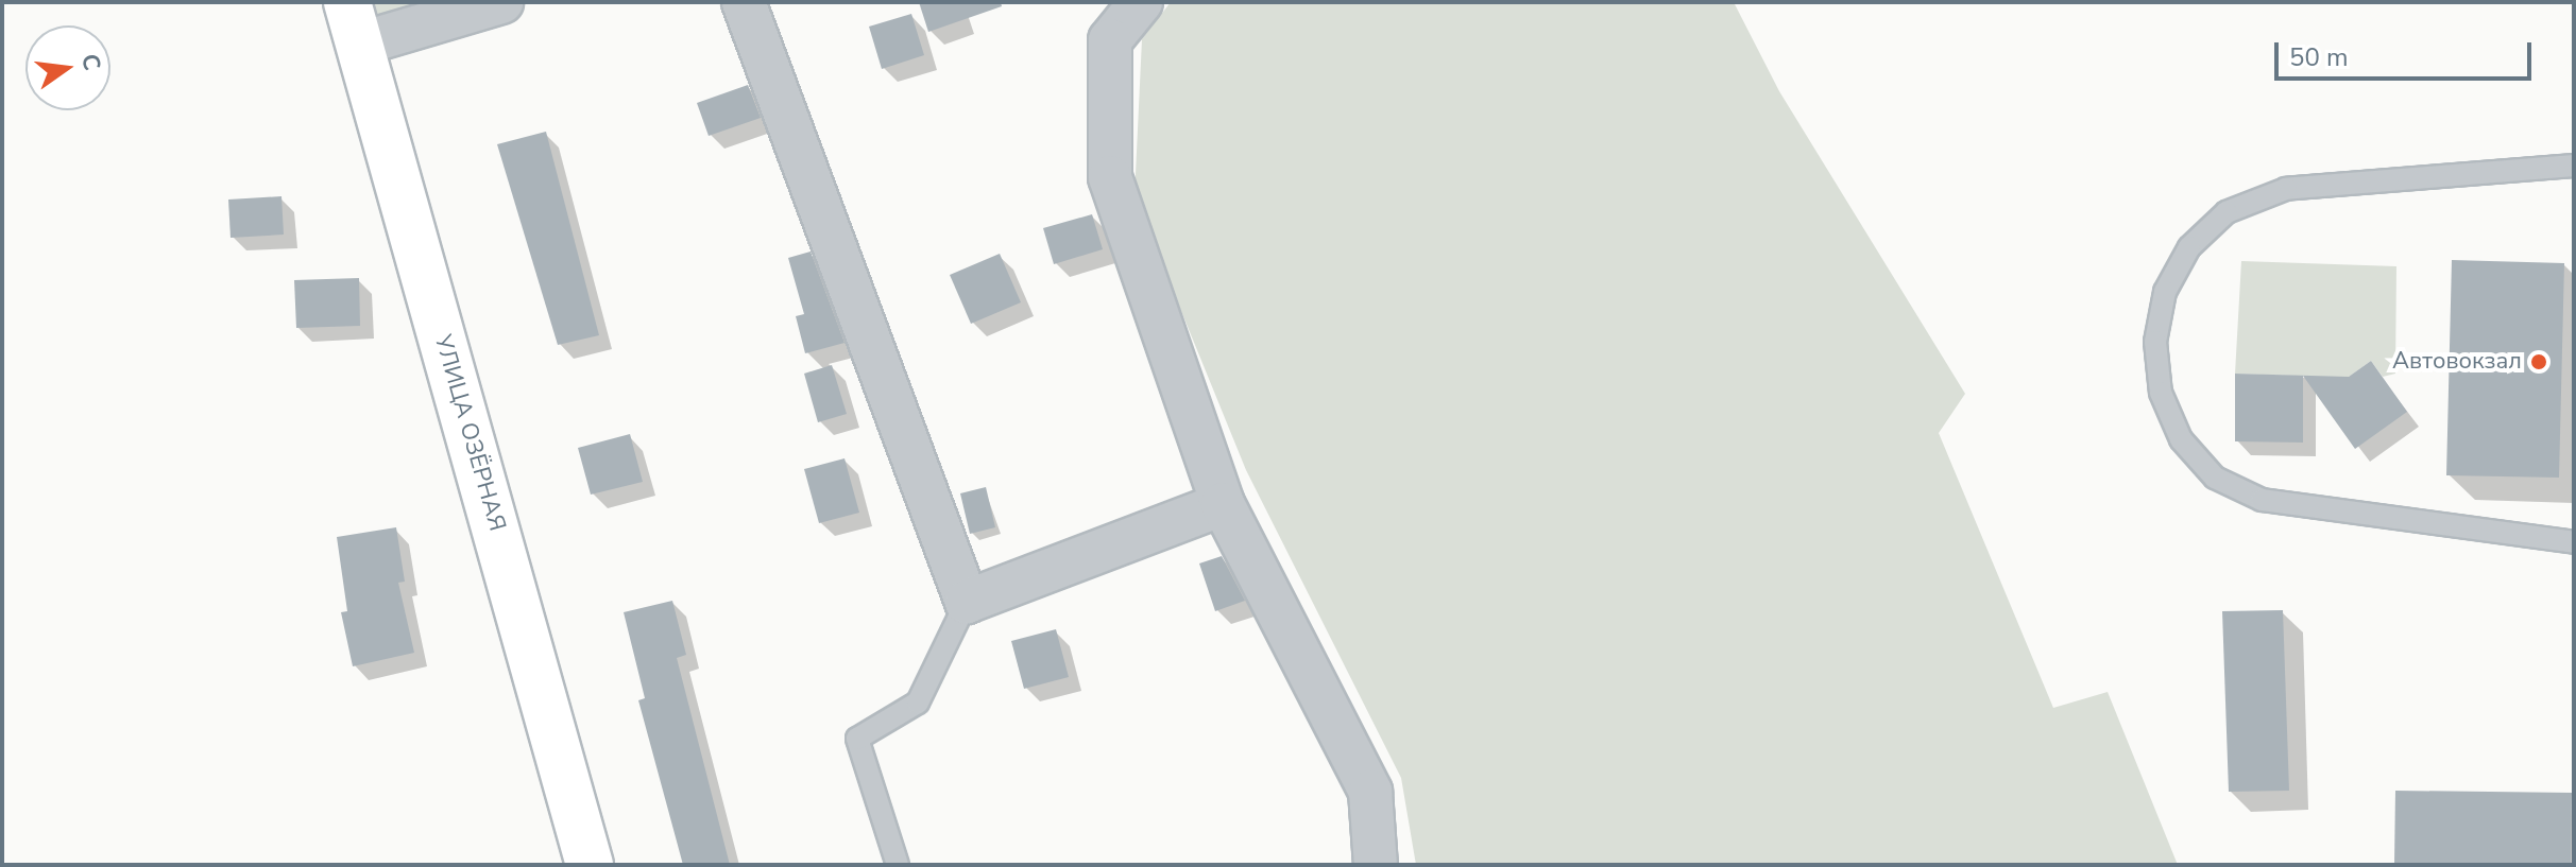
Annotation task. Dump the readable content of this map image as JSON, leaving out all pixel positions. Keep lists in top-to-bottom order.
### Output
{
  "streets": {
    "street": ["УЛИЦА ОЗЁРНАЯ"]
  },
  "places": ["Автовокзал"],
  "scale_bar": "50 m",
  "north": "right"
}
